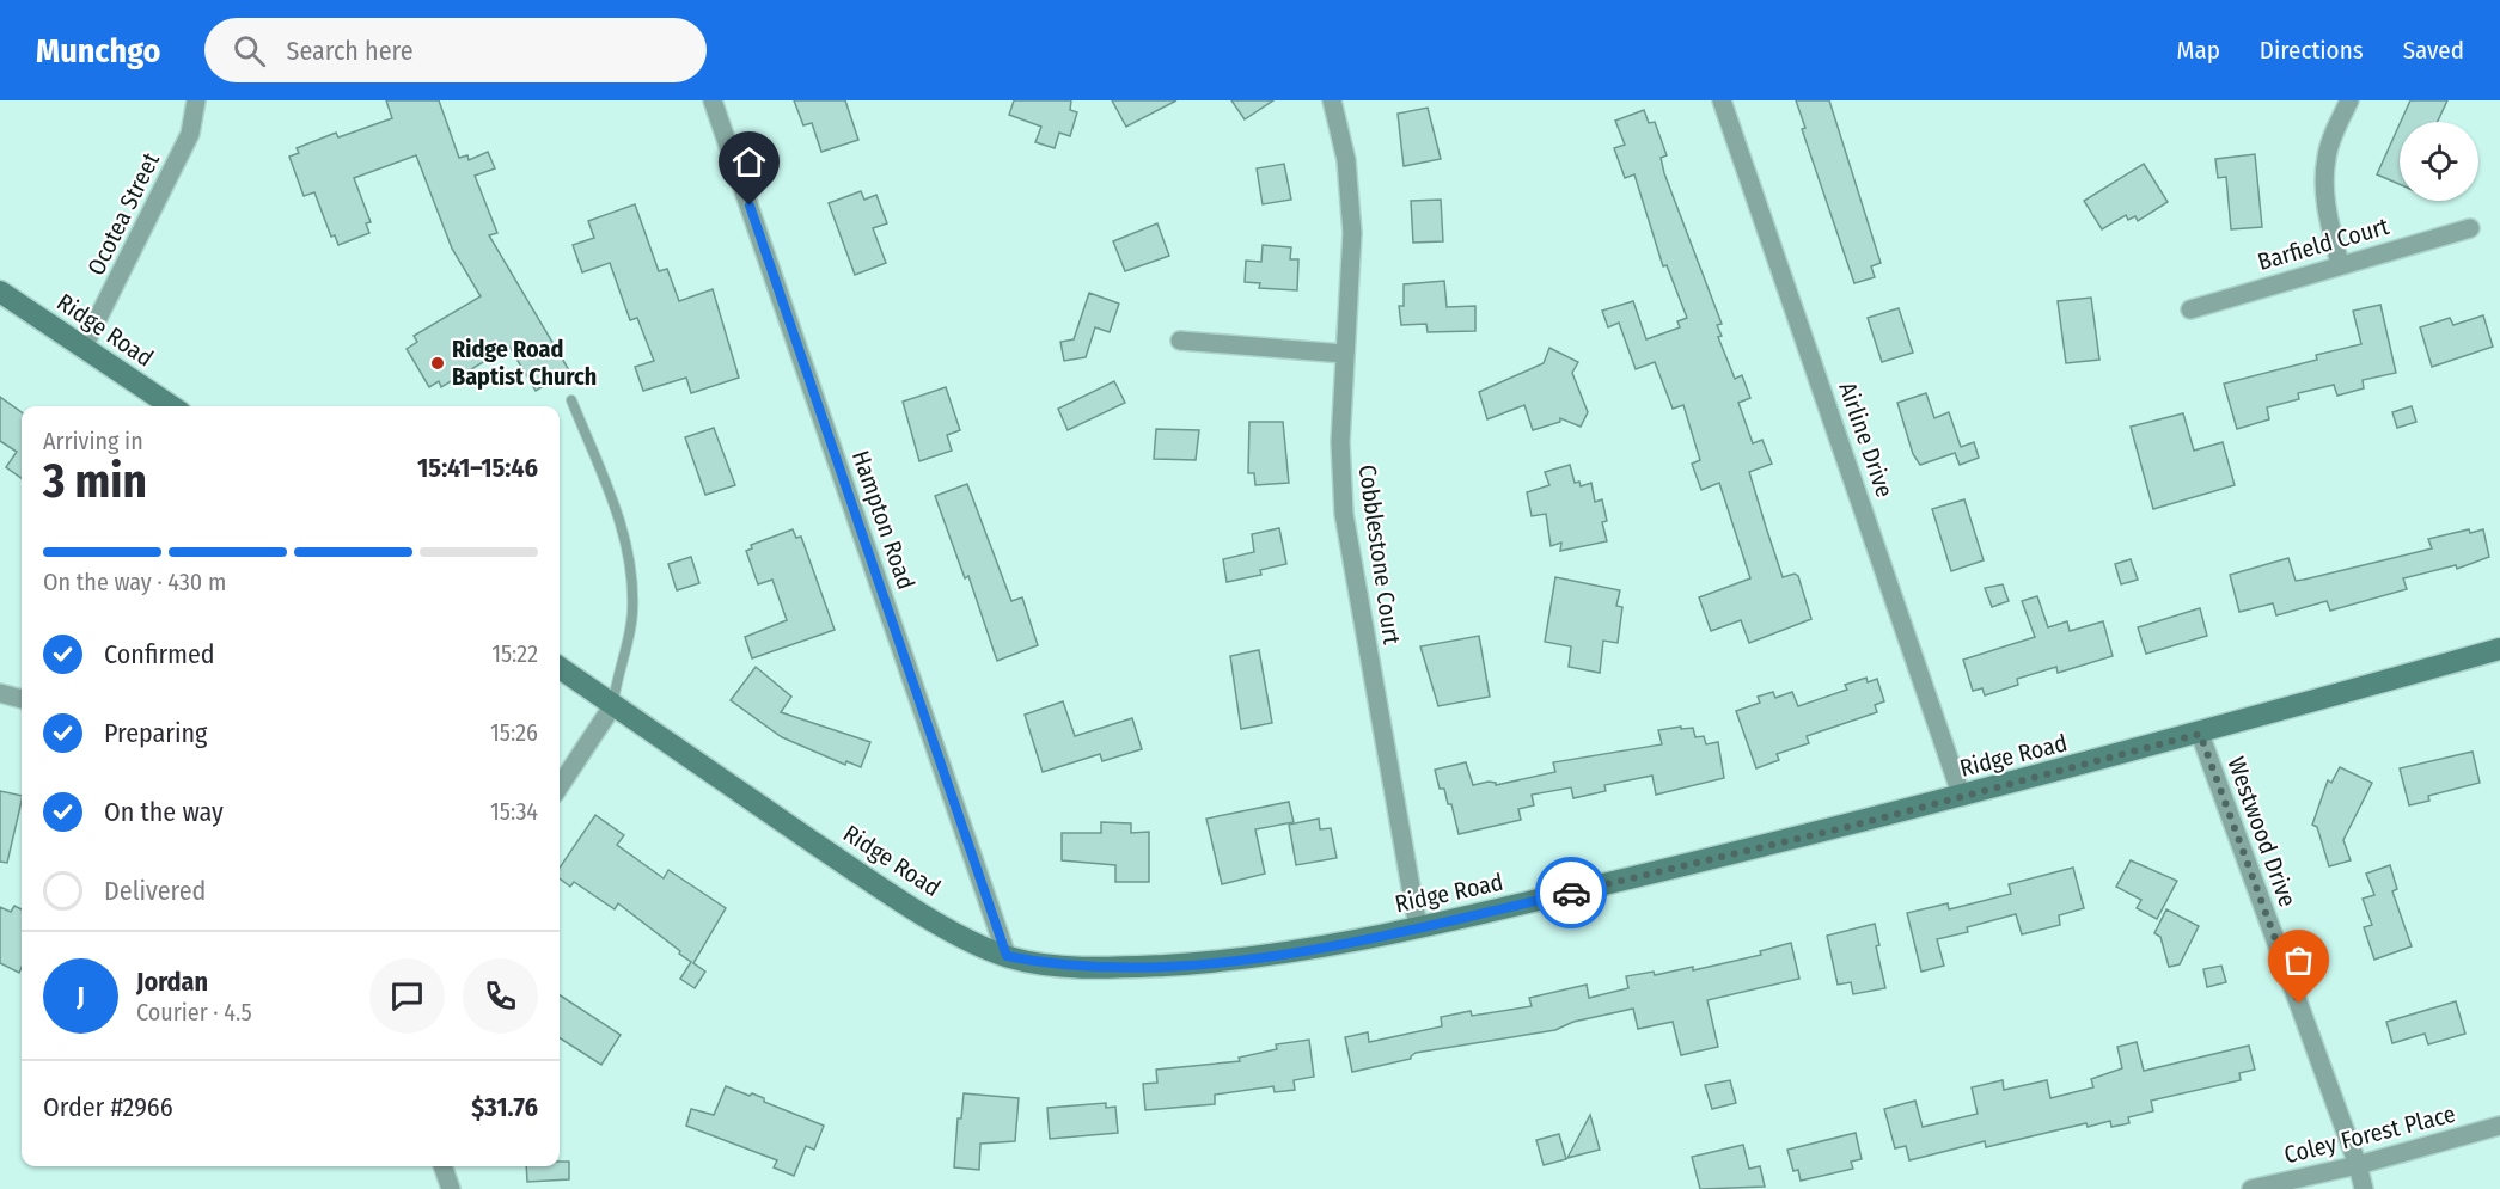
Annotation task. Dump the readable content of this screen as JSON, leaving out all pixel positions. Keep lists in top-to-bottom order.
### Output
{
  "streets": {
    "street": [
      "Ocotea Street",
      "Barfield Court",
      "Ridge Road",
      "Airline Drive",
      "Hampton Road",
      "Cobblestone Court",
      "Westwood Drive",
      "Coley Forest Place"
    ]
  },
  "crossings": [
    ["Ocotea Street", "Ridge Road"],
    ["Ridge Road", "Airline Drive"],
    ["Ridge Road", "Hampton Road"],
    ["Ridge Road", "Cobblestone Court"],
    ["Ridge Road", "Westwood Drive"],
    ["Westwood Drive", "Coley Forest Place"]
  ],
  "places": ["Ridge Road Baptist Church"],
  "page": {
    "header": "Munchgo",
    "search": "Search here",
    "nav": ["Map", "Directions", "Saved"],
    "heading": ["3 min", "Arriving in", "15:41–15:46"],
    "panel": [
      "Jordan",
      "Courier · 4.5",
      "Order #2966",
      "$31.76"
    ],
    "bar": "On the way · 430 m",
    "list": [
      ["Confirmed", "15:22"],
      ["Preparing", "15:26"],
      ["On the way", "15:34"],
      "Delivered"
    ],
    "round": "J"
  }
}
